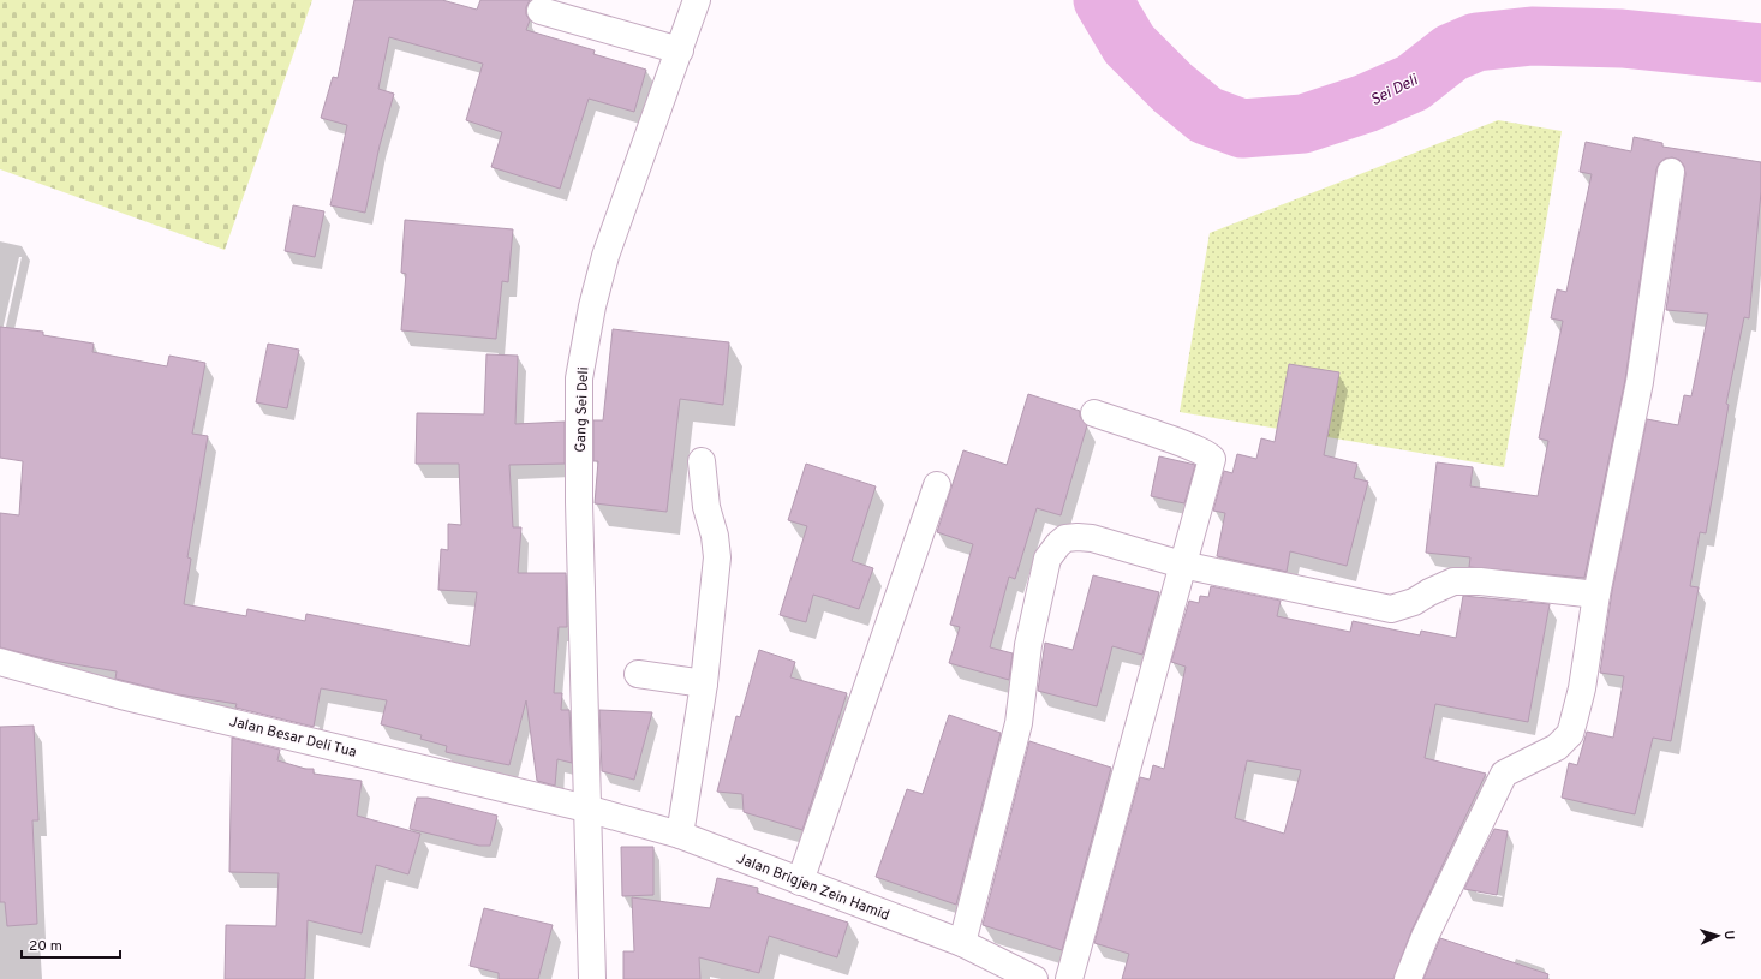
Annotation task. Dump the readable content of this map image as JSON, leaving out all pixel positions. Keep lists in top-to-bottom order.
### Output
{
  "streets": {
    "street": ["Gang Sei Deli", "Jalan Besar Deli Tua", "Jalan Brigjen Zein Hamid"]
  },
  "crossings": [
    ["Gang Sei Deli", "Jalan Besar Deli Tua"],
    ["Gang Sei Deli", "Jalan Brigjen Zein Hamid"],
    ["Jalan Besar Deli Tua", "Jalan Brigjen Zein Hamid"]
  ],
  "water": ["Sei Deli"],
  "scale_bar": "20 m",
  "north": "right"
}
